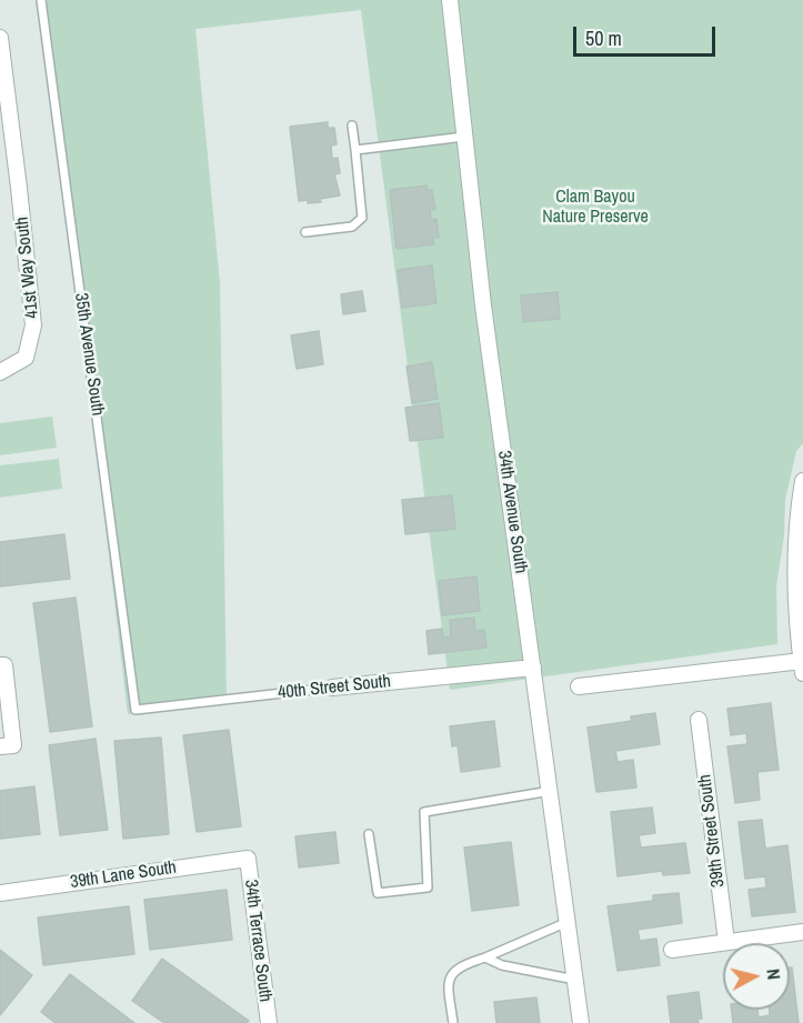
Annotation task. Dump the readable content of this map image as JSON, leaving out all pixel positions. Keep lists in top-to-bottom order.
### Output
{
  "streets": {
    "street": [
      "41st Way South",
      "34th Avenue South",
      "40th Street South",
      "39th Street South",
      "39th Lane South",
      "34th Terrace South"
    ],
    "lane": ["35th Avenue South"]
  },
  "crossings": [
    ["35th Avenue South", "40th Street South"],
    ["34th Avenue South", "40th Street South"],
    ["39th Lane South", "34th Terrace South"]
  ],
  "parks": ["Clam Bayou Nature Preserve"],
  "scale_bar": "50 m",
  "north": "right"
}
